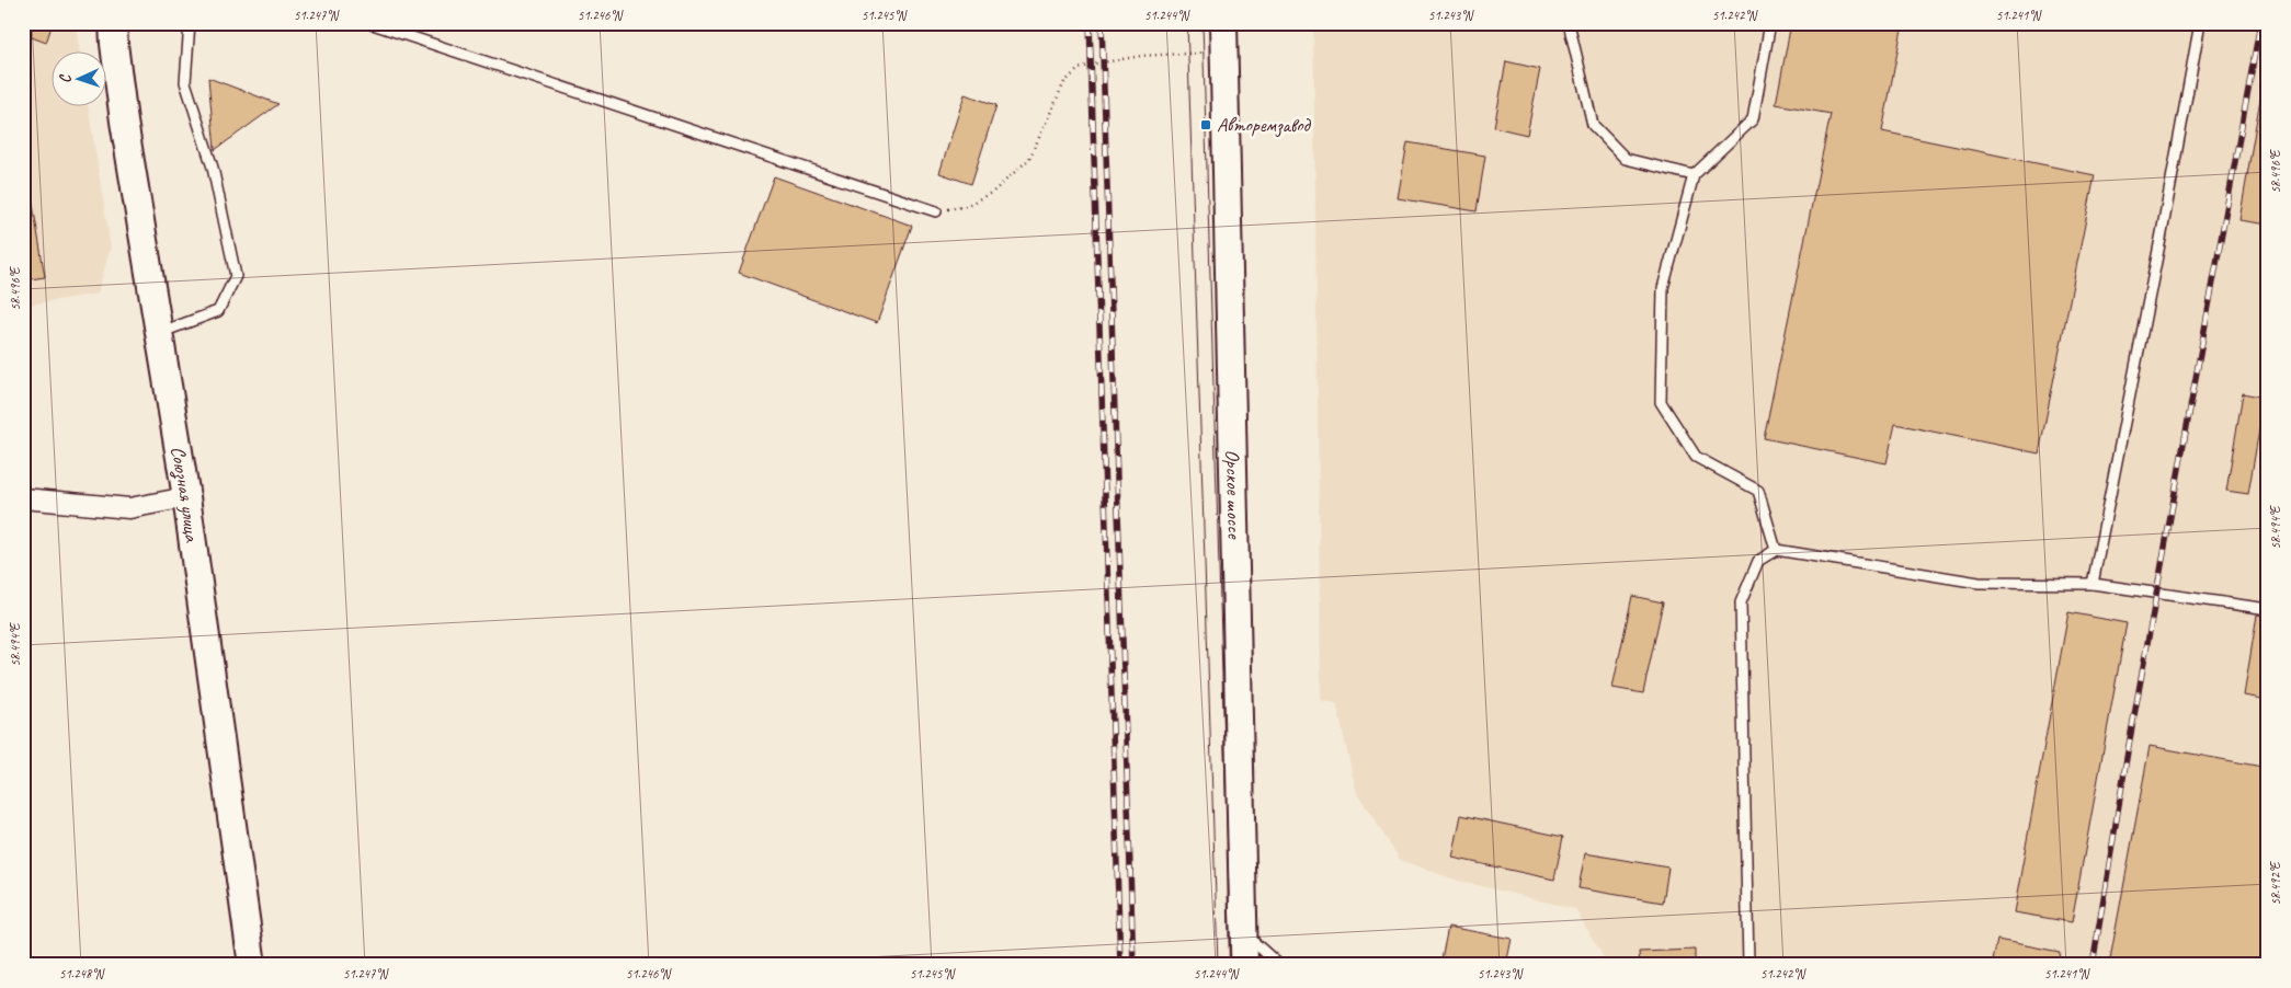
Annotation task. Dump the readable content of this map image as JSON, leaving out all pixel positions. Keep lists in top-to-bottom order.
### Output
{
  "streets": {
    "main road": ["Союзная улица", "Орское шоссе"]
  },
  "places": {
    "transit": ["Авторемзавод"]
  },
  "north": "left",
  "coordinates": [
    "51.247°N",
    "51.246°N",
    "51.245°N",
    "51.244°N",
    "51.243°N",
    "51.242°N",
    "51.241°N",
    "58.496°E",
    "58.494°E",
    "58.492°E",
    "51.248°N"
  ]
}
